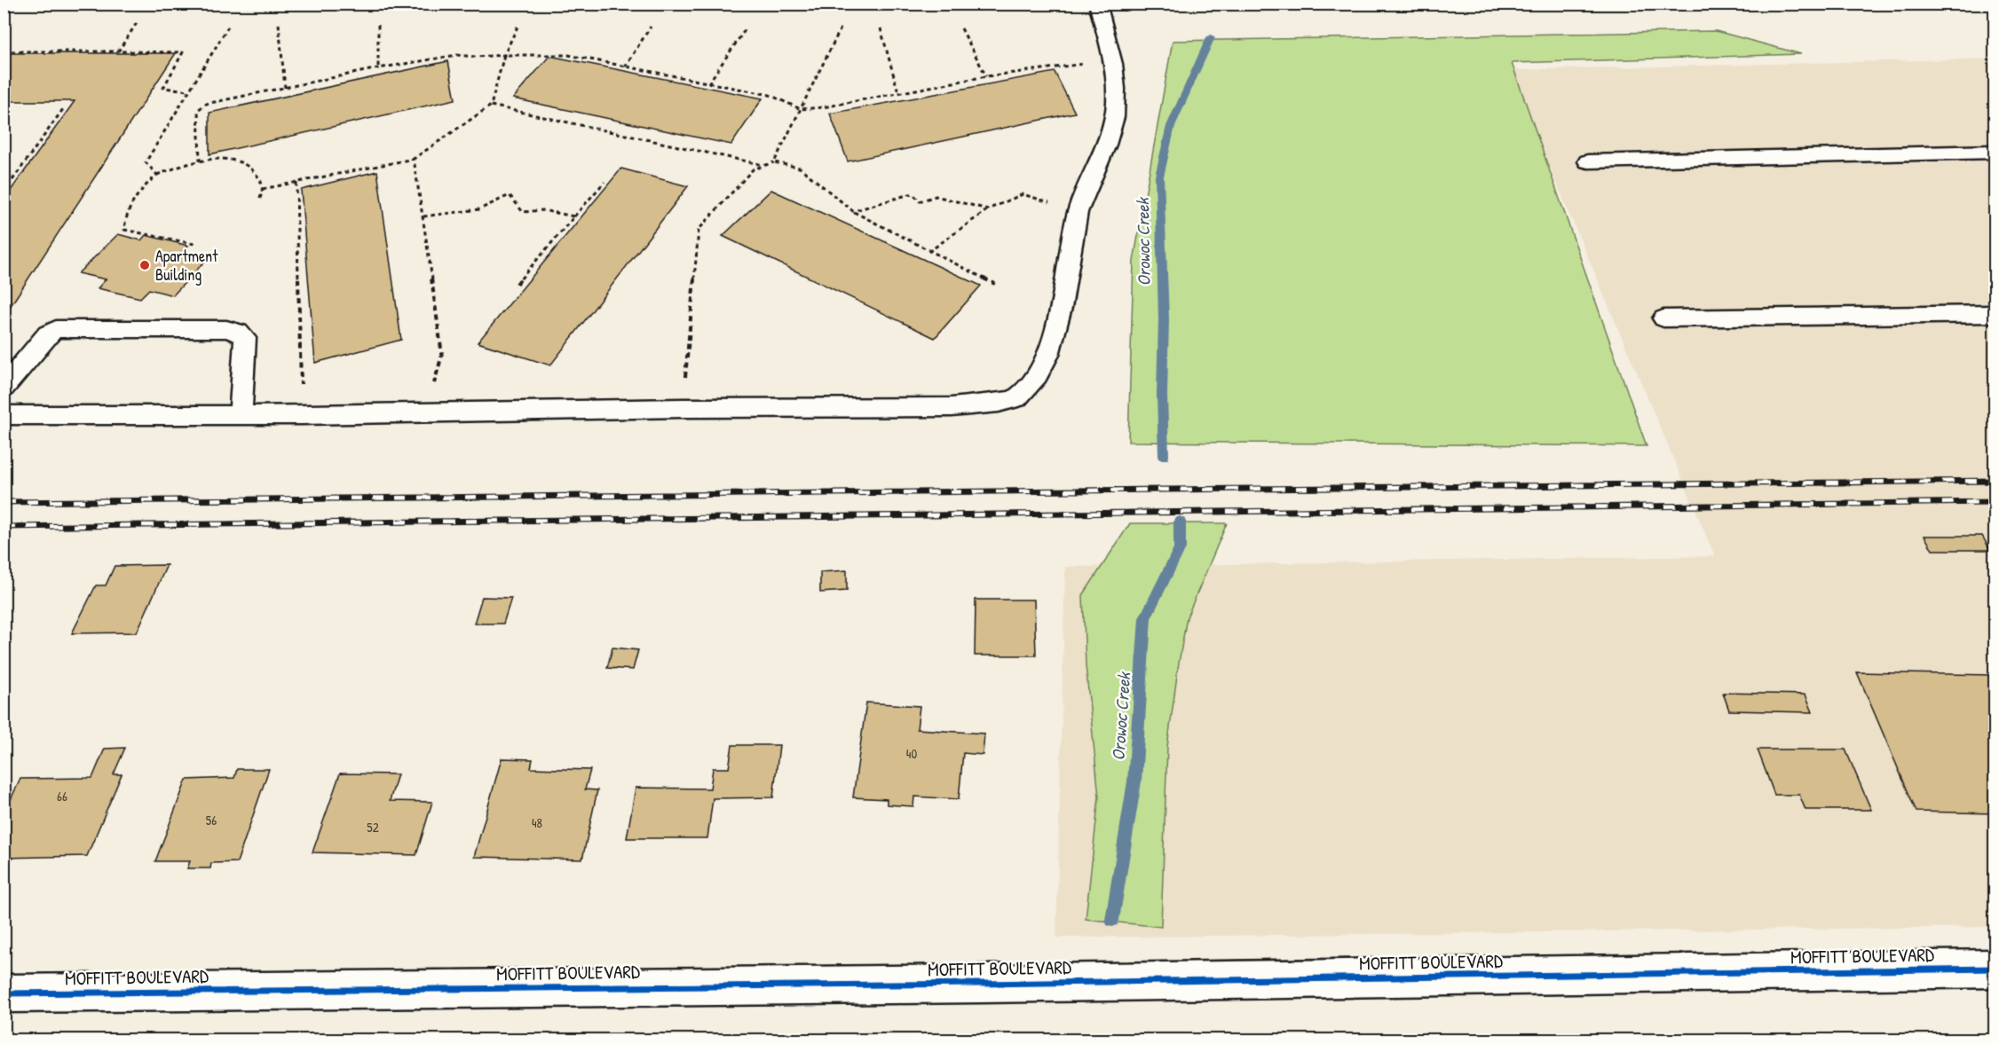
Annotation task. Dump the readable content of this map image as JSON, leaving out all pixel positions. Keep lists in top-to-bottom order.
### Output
{
  "streets": {
    "street": ["MOFFITT BOULEVARD"]
  },
  "water": ["Orowoc Creek"],
  "places": ["Apartment Building"],
  "house_numbers": [
    "40",
    "66",
    "56",
    "48",
    "52"
  ]
}
